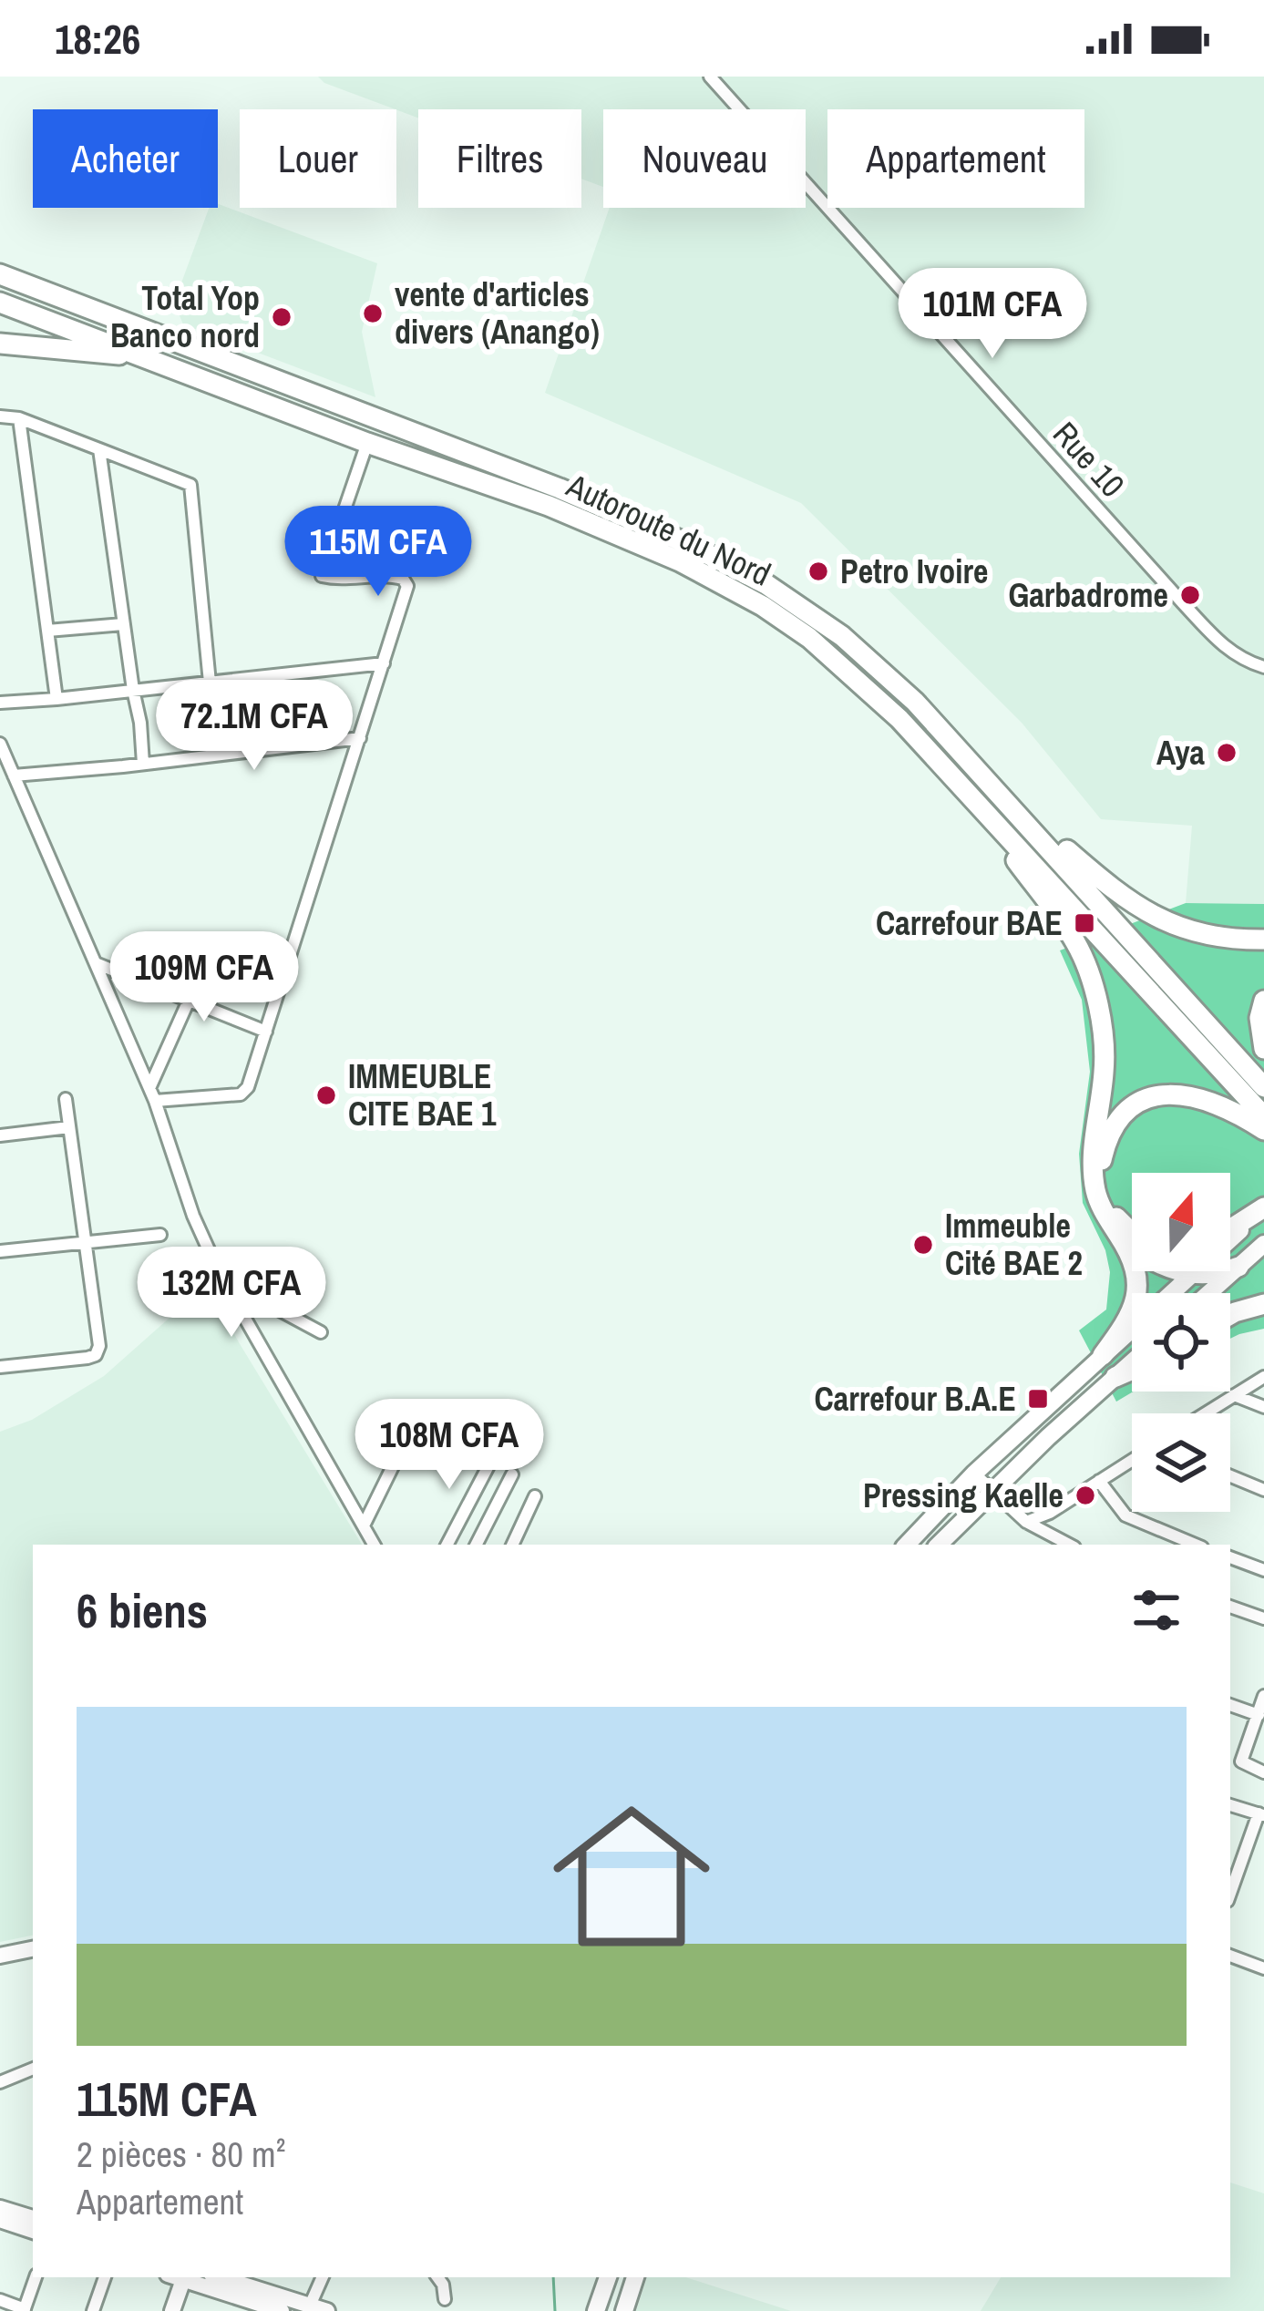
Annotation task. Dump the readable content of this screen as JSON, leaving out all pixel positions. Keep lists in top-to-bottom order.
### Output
{
  "streets": {
    "highway": ["Autoroute du Nord"],
    "street": ["Rue 10"]
  },
  "places": {
    "other": [
      "vente d'articles divers (Anango)",
      "Total Yop Banco nord",
      "Petro Ivoire",
      "Garbadrome",
      "Aya",
      "IMMEUBLE CITE BAE 1",
      "Immeuble Cité BAE 2",
      "Pressing Kaelle"
    ],
    "transit": ["Carrefour BAE", "Carrefour B.A.E"]
  },
  "north": "top",
  "page": {
    "status": "18:26",
    "chip": [
      "Acheter",
      "Louer",
      "Filtres",
      "Nouveau",
      "Appartement"
    ],
    "price": [
      "101M CFA",
      "115M CFA",
      "72.1M CFA",
      "109M CFA",
      "132M CFA",
      "108M CFA"
    ],
    "heading": "6 biens",
    "list": [
      {
        "name": "115M CFA",
        "note": "2 pièces · 80 m² · Appartement"
      }
    ]
  }
}
